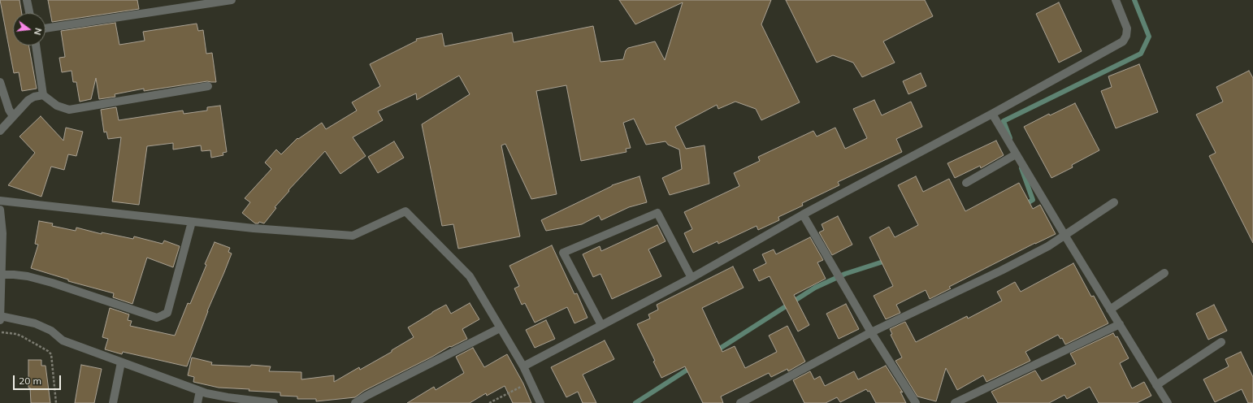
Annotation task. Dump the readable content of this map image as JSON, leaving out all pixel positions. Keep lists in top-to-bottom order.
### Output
{
  "scale_bar": "20 m",
  "north": "right"
}
